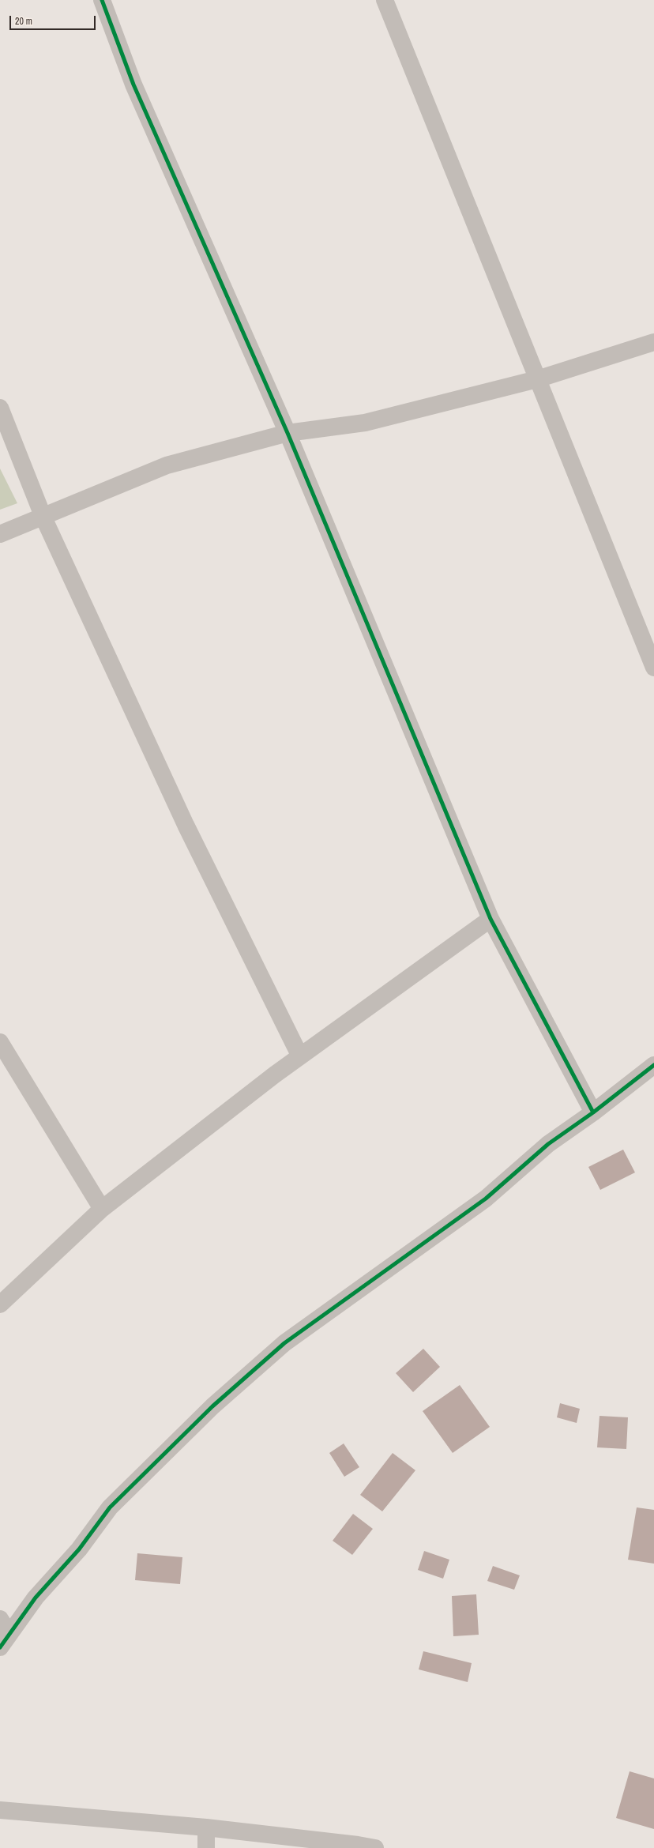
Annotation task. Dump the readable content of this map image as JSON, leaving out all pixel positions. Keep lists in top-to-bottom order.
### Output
{
  "scale_bar": "20 m"
}
